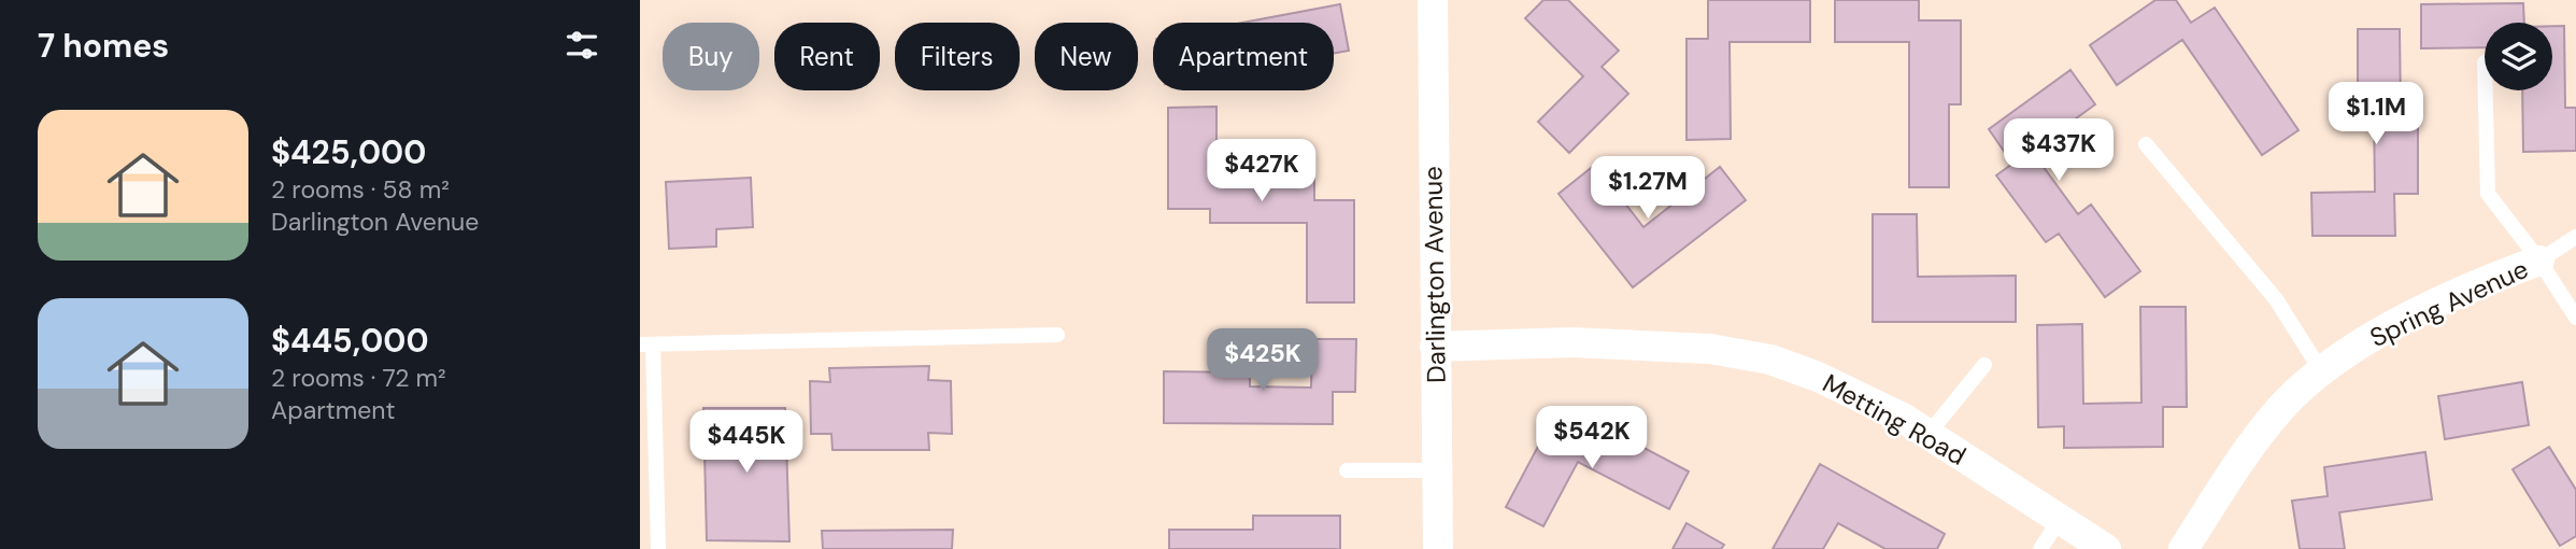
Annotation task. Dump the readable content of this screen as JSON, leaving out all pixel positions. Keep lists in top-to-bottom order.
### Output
{
  "streets": {
    "street": ["Darlington Avenue", "Spring Avenue", "Metting Road"]
  },
  "crossings": [
    ["Darlington Avenue", "Metting Road"]
  ],
  "page": {
    "heading": "7 homes",
    "chip": [
      "Buy",
      "Rent",
      "Filters",
      "New",
      "Apartment"
    ],
    "price": [
      "$1.1M",
      "$437K",
      "$427K",
      "$1.27M",
      "$425K",
      "$542K",
      "$445K"
    ],
    "list": [
      {
        "name": "$425,000",
        "note": "2 rooms · 58 m² · Darlington Avenue"
      },
      {
        "name": "$445,000",
        "note": "2 rooms · 72 m² · Apartment"
      }
    ]
  }
}
